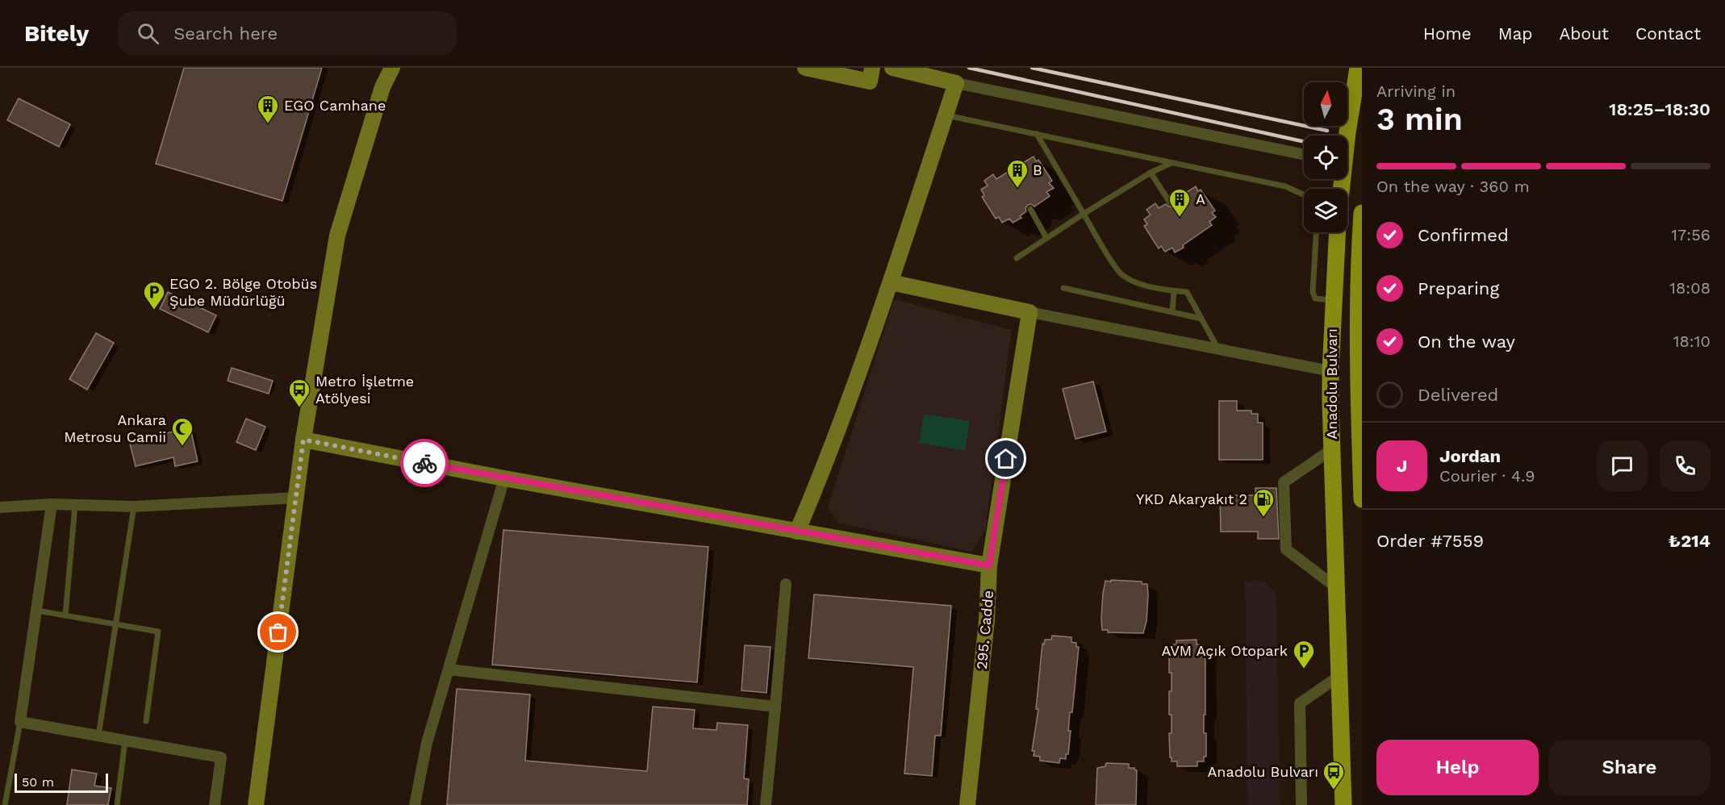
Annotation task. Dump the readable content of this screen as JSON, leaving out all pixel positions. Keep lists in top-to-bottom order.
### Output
{
  "streets": {
    "main road": ["Anadolu Bulvarı"],
    "street": ["295. Cadde"]
  },
  "places": {
    "building": ["EGO Camhane", "B", "A"],
    "parking": ["EGO 2. Bölge Otobüs Şube Müdürlüğü", "AVM Açık Otopark"],
    "bus stop": ["Metro İşletme Atölyesi", "Anadolu Bulvarı"],
    "mosque": ["Ankara Metrosu Camii"],
    "fuel station": ["YKD Akaryakıt 2"]
  },
  "scale_bar": "50 m",
  "north": "top",
  "page": {
    "header": "Bitely",
    "search": "Search here",
    "nav": [
      "Home",
      "Map",
      "About",
      "Contact"
    ],
    "heading": ["3 min", "Arriving in", "18:25–18:30"],
    "panel": [
      "Jordan",
      "Courier · 4.9",
      "Order #7559",
      "₺214"
    ],
    "bar": "On the way · 360 m",
    "list": [
      ["Confirmed", "17:56"],
      ["Preparing", "18:08"],
      ["On the way", "18:10"],
      "Delivered"
    ],
    "round": "J",
    "buttons": ["Help", "Share"],
    "scale": "50 m"
  }
}
